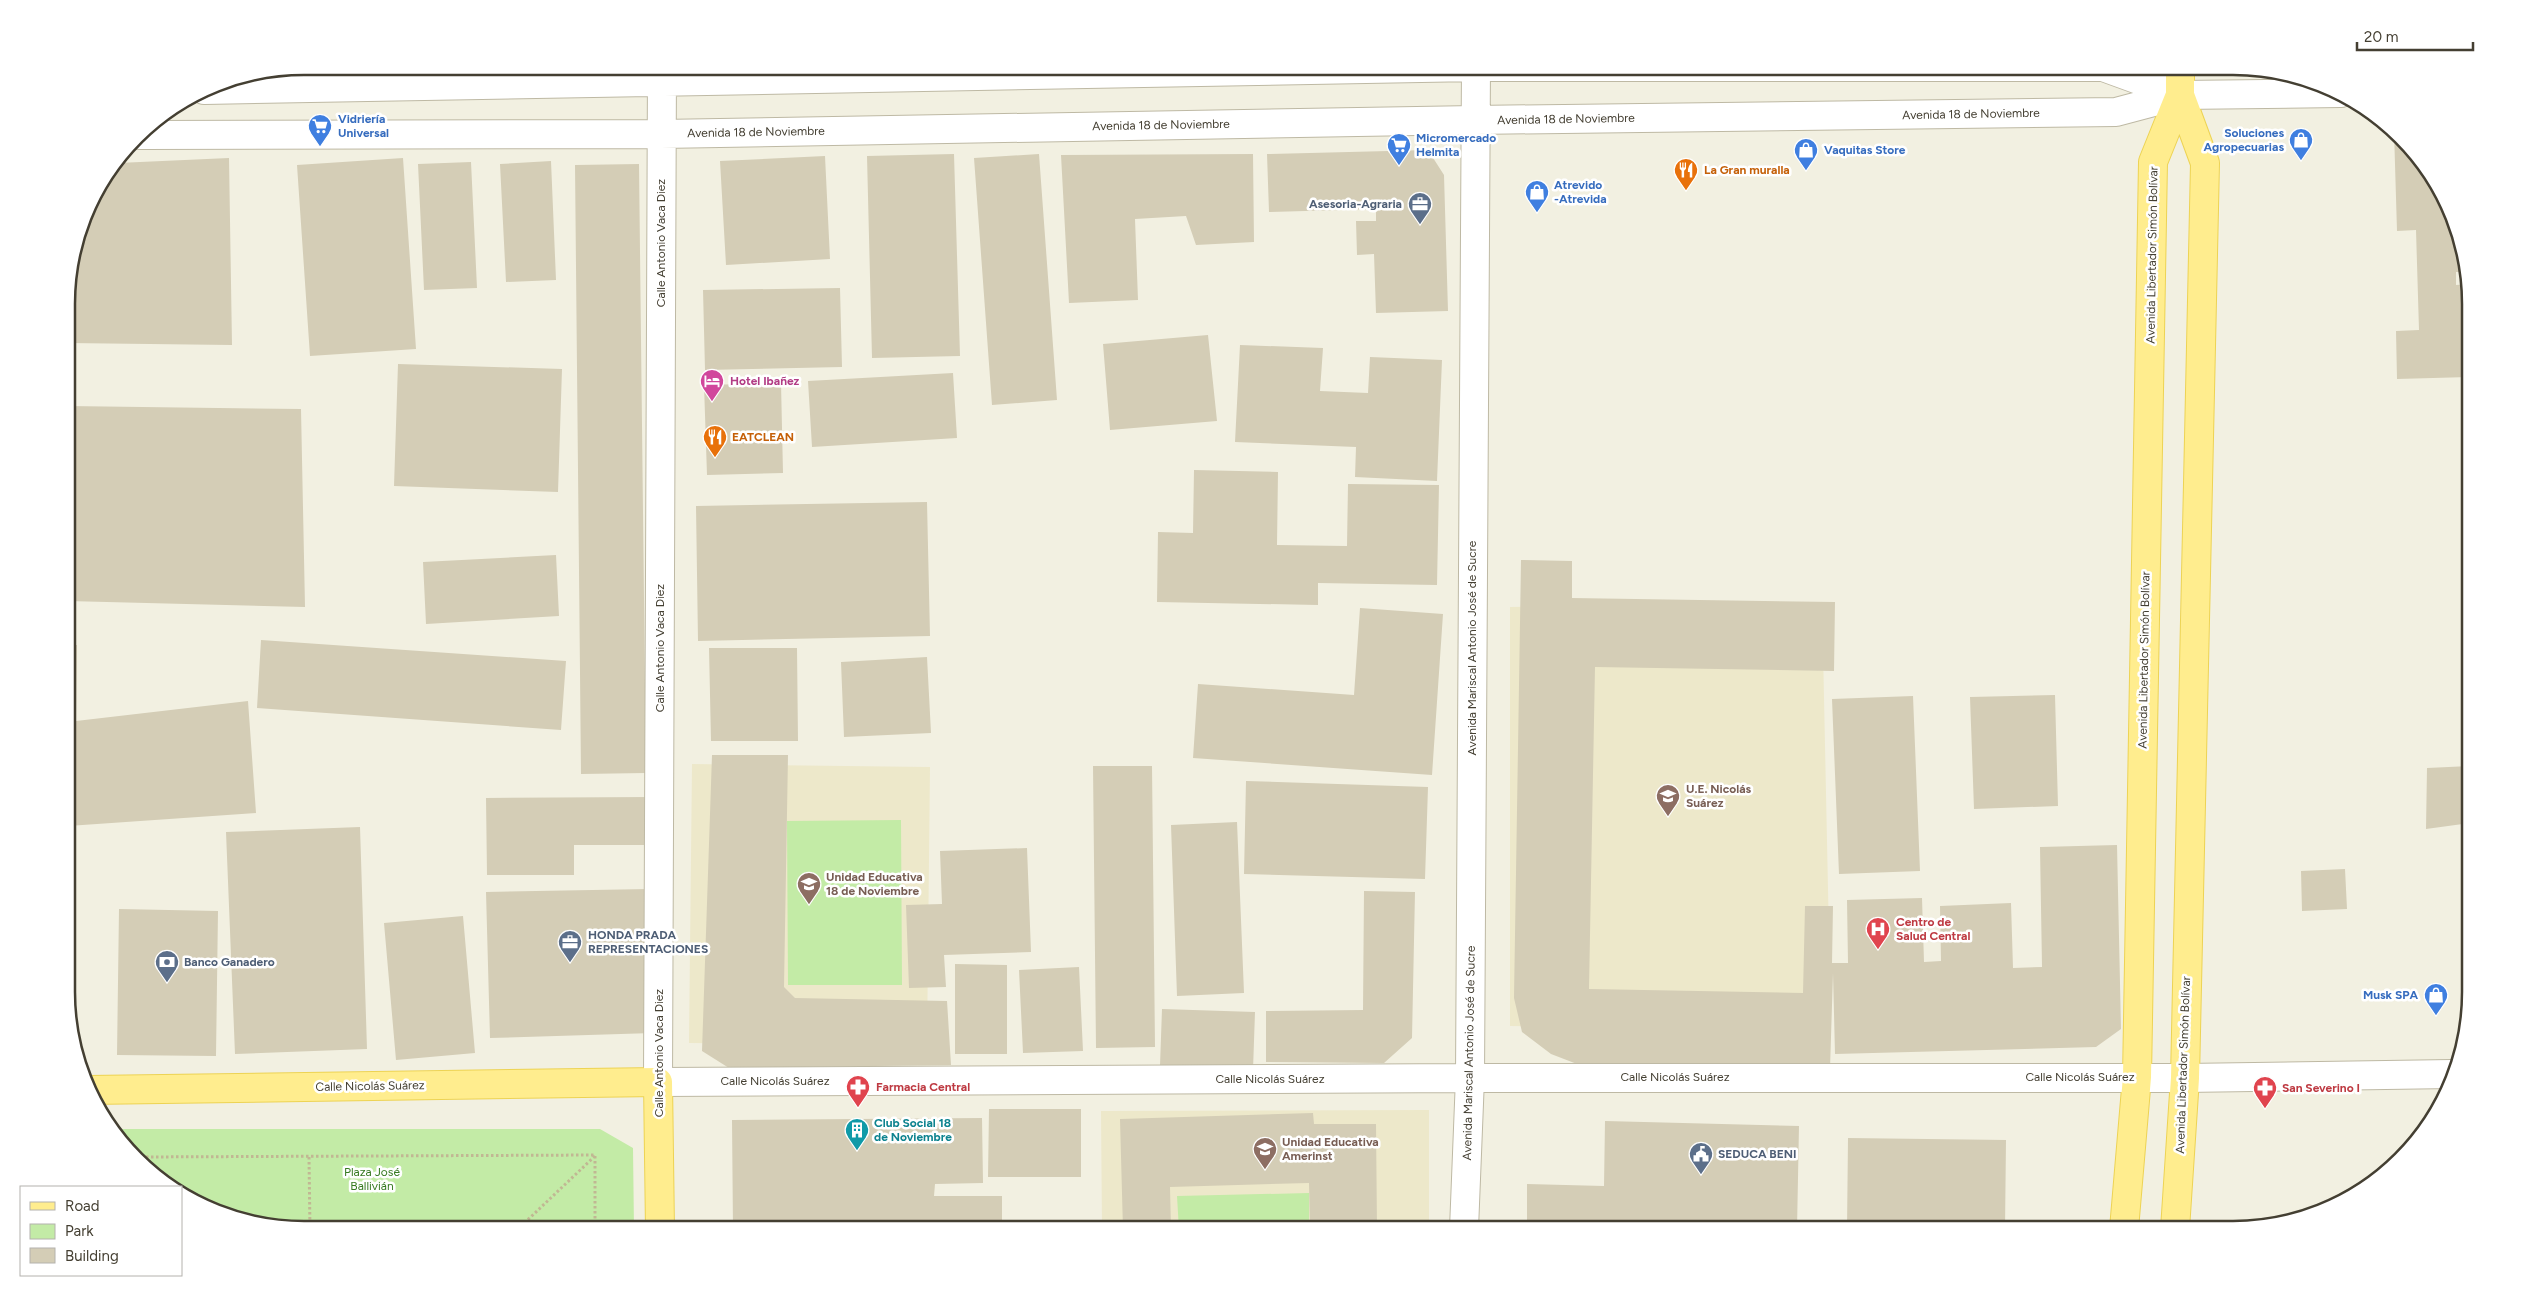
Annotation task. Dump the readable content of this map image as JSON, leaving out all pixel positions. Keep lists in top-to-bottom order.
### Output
{
  "streets": {
    "main road": ["Calle Antonio Vaca Diez", "Avenida Libertador Simón Bolívar", "Calle Nicolás Suárez"],
    "street": ["Avenida 18 de Noviembre", "Avenida Mariscal Antonio José de Sucre"]
  },
  "crossings": [
    ["Avenida 18 de Noviembre", "Calle Antonio Vaca Diez"],
    ["Avenida 18 de Noviembre", "Avenida Libertador Simón Bolívar"],
    ["Avenida 18 de Noviembre", "Avenida Mariscal Antonio José de Sucre"],
    ["Calle Antonio Vaca Diez", "Calle Nicolás Suárez"],
    ["Avenida Libertador Simón Bolívar", "Calle Nicolás Suárez"],
    ["Avenida Mariscal Antonio José de Sucre", "Calle Nicolás Suárez"]
  ],
  "parks": ["Plaza José Ballivián"],
  "places": {
    "supermarket": ["Vidriería Universal", "Micromercado Helmita"],
    "shop": [
      "Soluciones Agropecuarias",
      "Vaquitas Store",
      "Atrevido -Atrevida",
      "Musk SPA"
    ],
    "restaurant": ["La Gran muralla", "EATCLEAN"],
    "office": ["Asesoria-Agraria", "HONDA PRADA REPRESENTACIONES"],
    "hotel": ["Hotel Ibañez"],
    "school or university": ["U.E. Nicolás Suárez", "Unidad Educativa 18 de Noviembre", "Unidad Educativa Amerinst"],
    "hospital": ["Centro de Salud Central"],
    "bank": ["Banco Ganadero"],
    "pharmacy": ["Farmacia Central", "San Severino I"],
    "building": ["Club Social 18 de Noviembre"],
    "public building": ["SEDUCA BENI"]
  },
  "legend": ["Road", "Park", "Building"],
  "scale_bar": "20 m"
}
